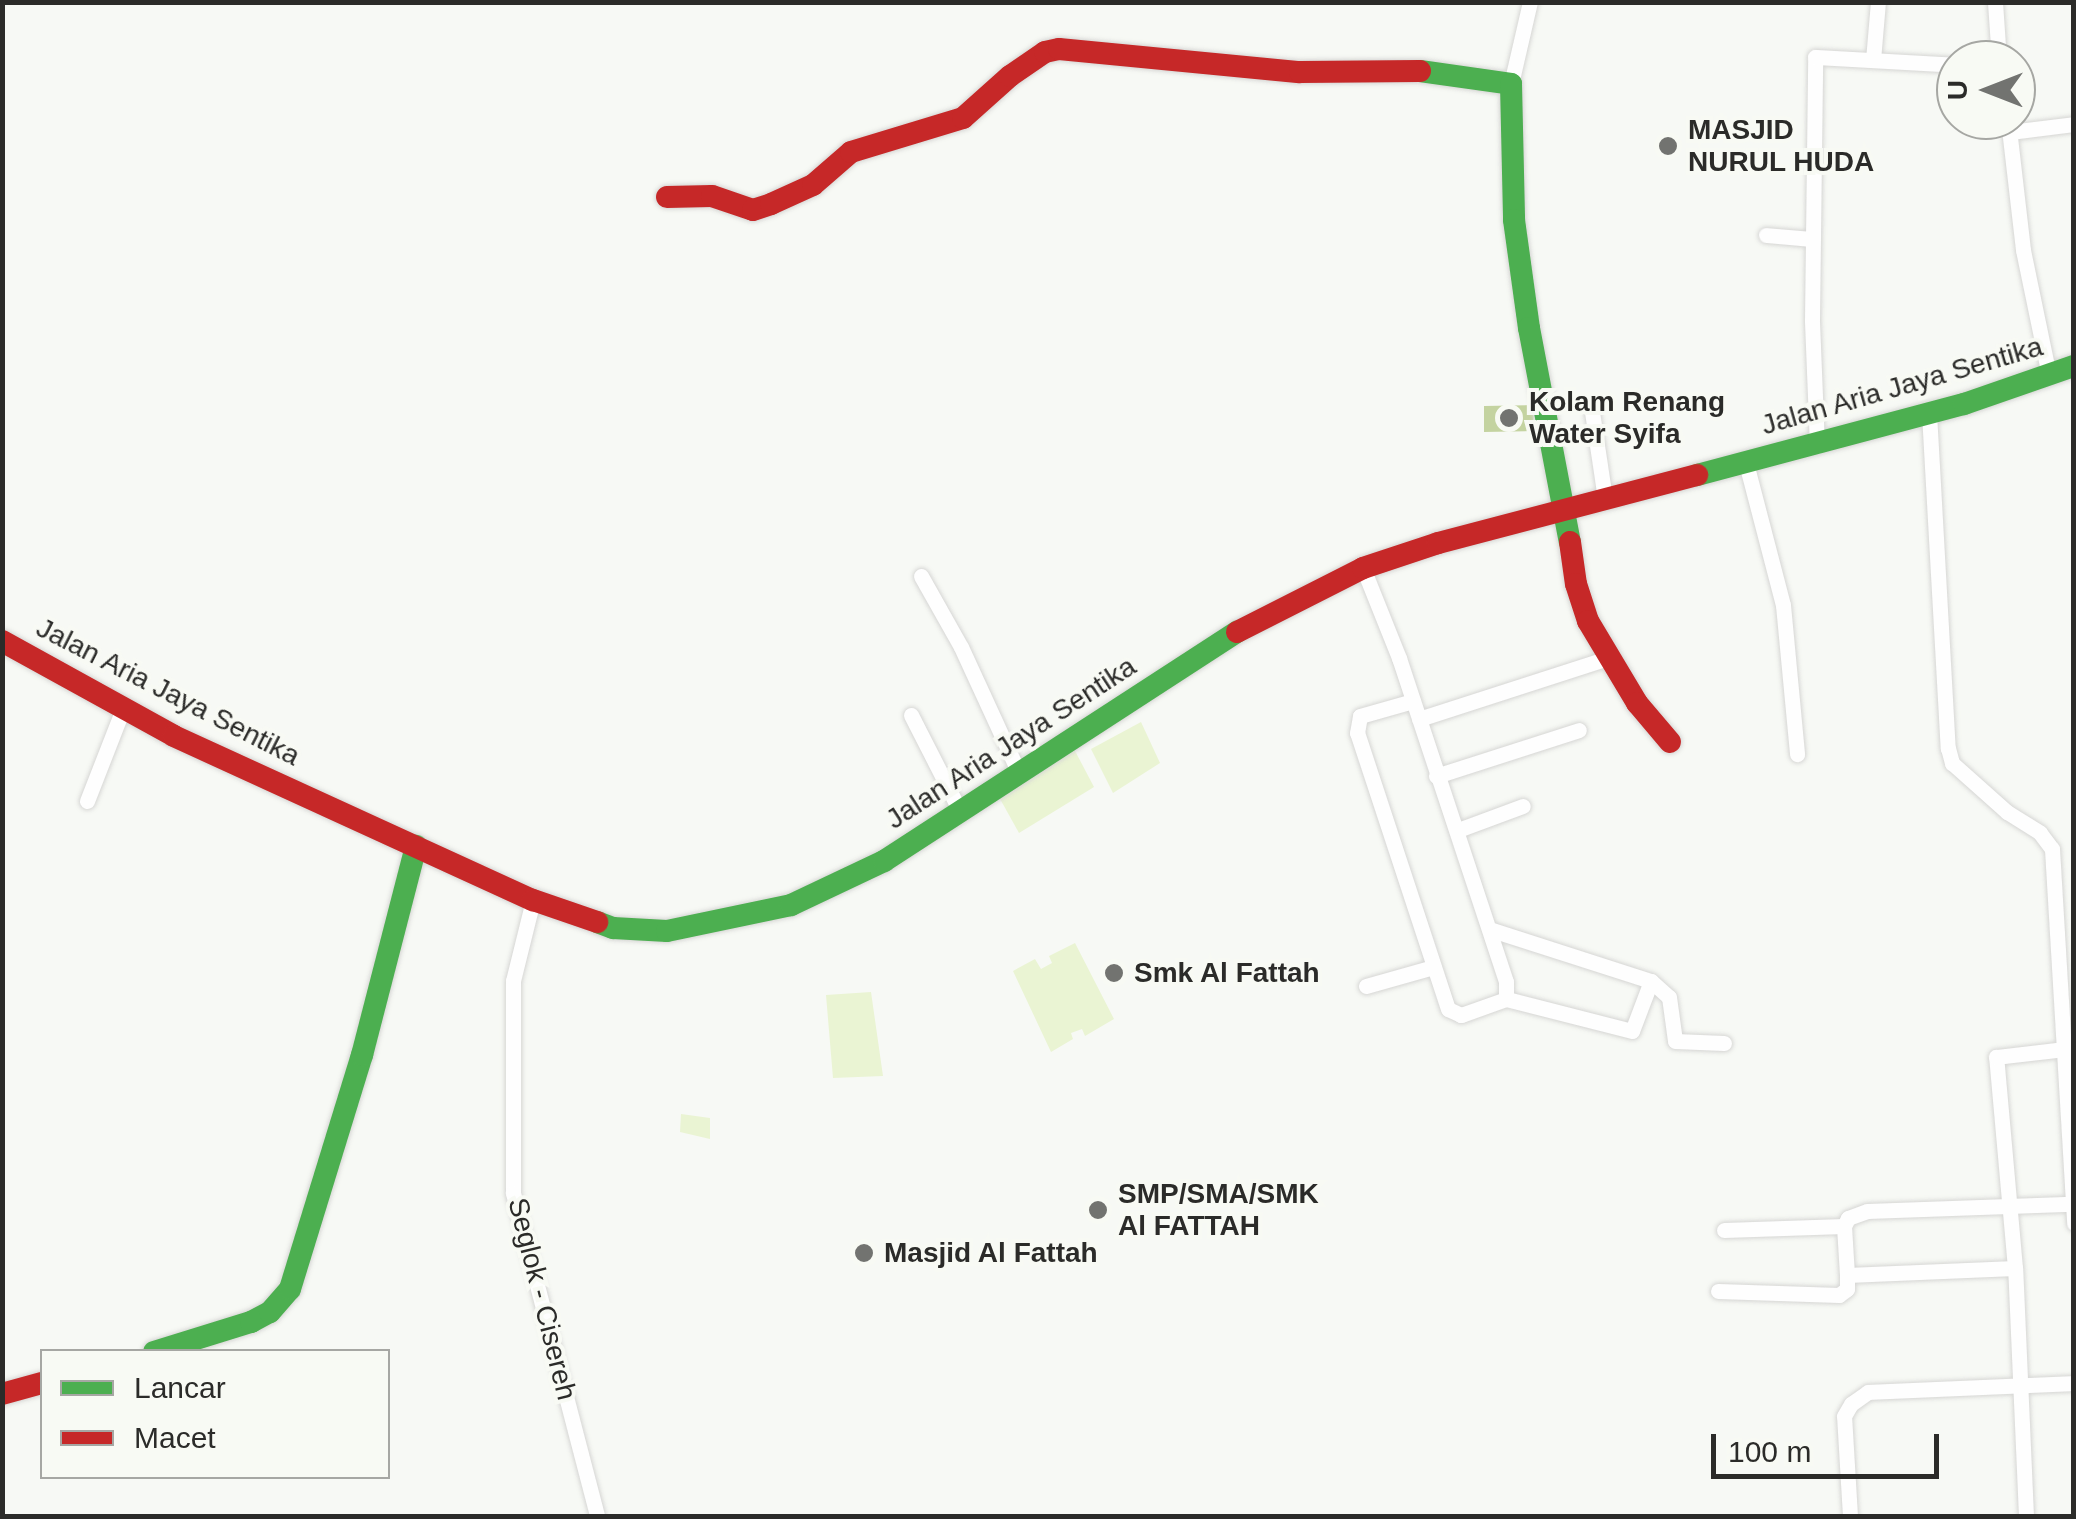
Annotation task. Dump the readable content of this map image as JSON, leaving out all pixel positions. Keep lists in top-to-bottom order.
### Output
{
  "streets": {
    "street": ["Jalan Aria Jaya Sentika", "Seglok - Cisereh"]
  },
  "crossings": [
    ["Jalan Aria Jaya Sentika", "Seglok - Cisereh"]
  ],
  "places": [
    "MASJID NURUL HUDA",
    "Kolam Renang Water Syifa",
    "Smk Al Fattah",
    "SMP/SMA/SMK Al FATTAH",
    "Masjid Al Fattah"
  ],
  "legend": ["Lancar", "Macet"],
  "scale_bar": "100 m",
  "north": "left"
}
